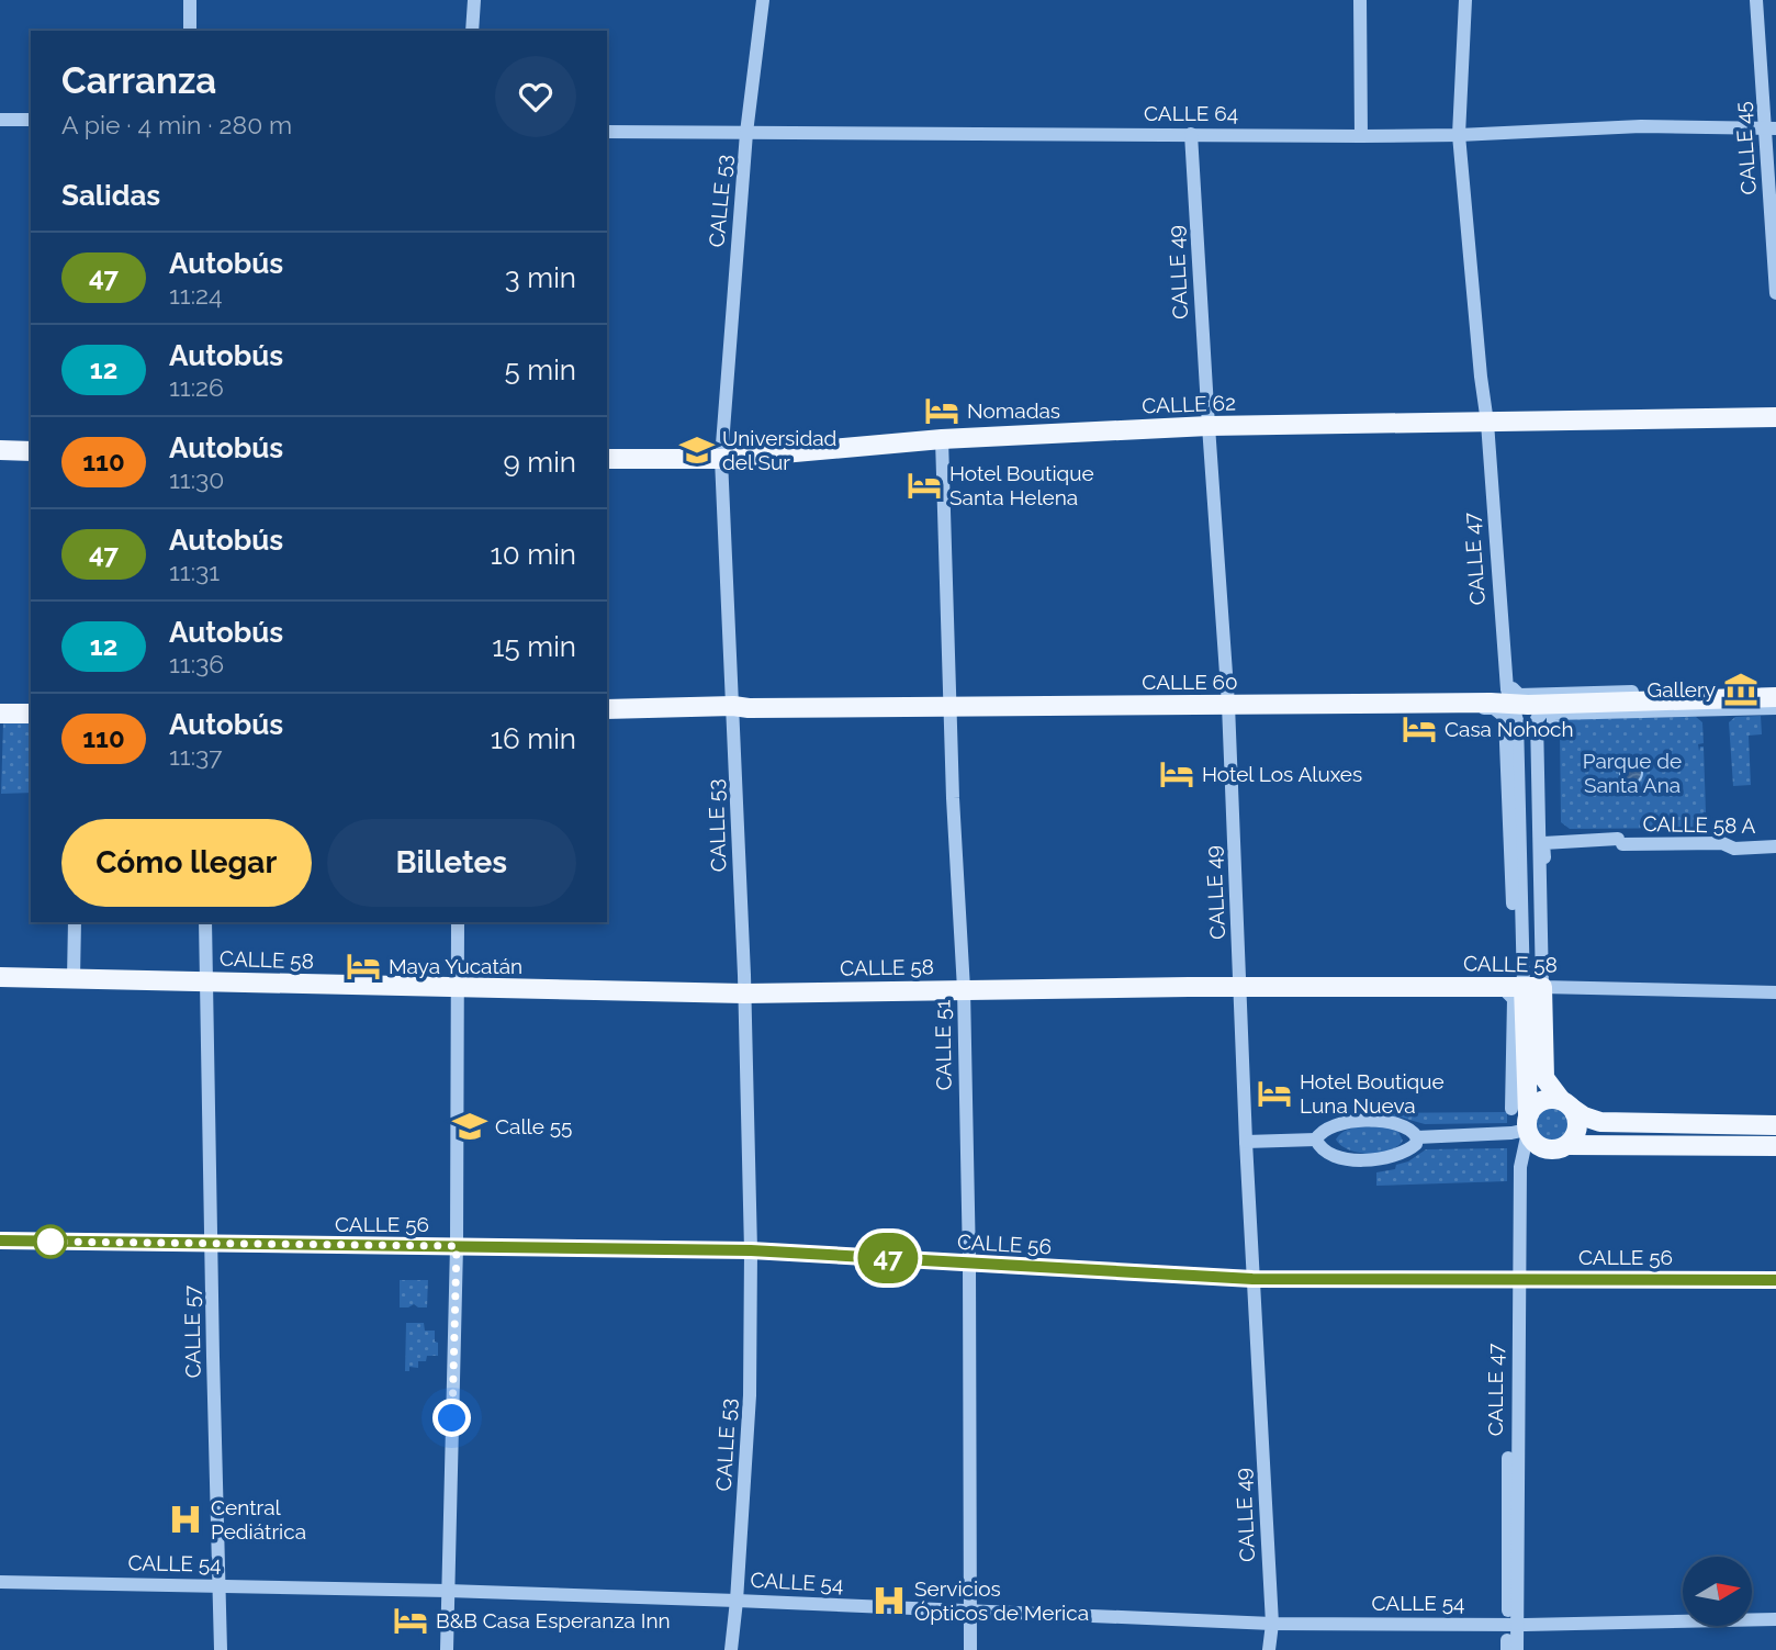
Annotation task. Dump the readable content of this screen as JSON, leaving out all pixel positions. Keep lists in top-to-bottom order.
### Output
{
  "streets": {
    "main road": [
      "CALLE 62",
      "CALLE 47",
      "CALLE 60",
      "CALLE 58"
    ],
    "street": [
      "CALLE 64",
      "CALLE 45",
      "CALLE 53",
      "CALLE 49",
      "CALLE 58 A",
      "CALLE 51",
      "CALLE 56",
      "CALLE 57",
      "CALLE 54"
    ]
  },
  "crossings": [
    ["CALLE 64", "CALLE 45"],
    ["CALLE 64", "CALLE 53"],
    ["CALLE 64", "CALLE 49"],
    ["CALLE 64", "CALLE 47"],
    ["CALLE 53", "CALLE 62"],
    ["CALLE 53", "CALLE 60"],
    ["CALLE 53", "CALLE 58"],
    ["CALLE 53", "CALLE 56"],
    ["CALLE 53", "CALLE 54"],
    ["CALLE 49", "CALLE 62"],
    ["CALLE 49", "CALLE 60"],
    ["CALLE 49", "CALLE 58"],
    ["CALLE 49", "CALLE 56"],
    ["CALLE 49", "CALLE 54"],
    ["CALLE 62", "CALLE 47"],
    ["CALLE 62", "CALLE 51"],
    ["CALLE 47", "CALLE 60"],
    ["CALLE 47", "CALLE 58 A"],
    ["CALLE 47", "CALLE 58"],
    ["CALLE 47", "CALLE 56"],
    ["CALLE 47", "CALLE 54"],
    ["CALLE 60", "CALLE 51"],
    ["CALLE 58 A", "CALLE 58"],
    ["CALLE 58", "CALLE 51"],
    ["CALLE 58", "CALLE 57"],
    ["CALLE 51", "CALLE 56"],
    ["CALLE 51", "CALLE 54"],
    ["CALLE 56", "CALLE 57"],
    ["CALLE 57", "CALLE 54"]
  ],
  "parks": ["Parque de Santa Ana"],
  "places": {
    "hotel": [
      "Nomadas",
      "Hotel Boutique Santa Helena",
      "Casa Nohoch",
      "Hotel Los Aluxes",
      "Maya Yucatán",
      "Hotel Boutique Luna Nueva",
      "B&B Casa Esperanza Inn"
    ],
    "school or university": ["Universidad del Sur", "Calle 55"],
    "museum": ["Gallery"],
    "hospital": ["Central Pediátrica", "Servicios Ópticos de Merica"]
  },
  "lines": ["bus line 47"],
  "north": "right",
  "page": {
    "on_map": "47",
    "heading": [
      ["Carranza", "A pie · 4 min · 280 m"],
      "Salidas"
    ],
    "list": [
      {
        "mark": "47",
        "name": "Autobús",
        "note": "11:24",
        "value": "3 min"
      },
      {
        "mark": "12",
        "name": "Autobús",
        "note": "11:26",
        "value": "5 min"
      },
      {
        "mark": "110",
        "name": "Autobús",
        "note": "11:30",
        "value": "9 min"
      },
      {
        "mark": "47",
        "name": "Autobús",
        "note": "11:31",
        "value": "10 min"
      },
      {
        "mark": "12",
        "name": "Autobús",
        "note": "11:36",
        "value": "15 min"
      },
      {
        "mark": "110",
        "name": "Autobús",
        "note": "11:37",
        "value": "16 min"
      }
    ],
    "buttons": ["Cómo llegar", "Billetes"]
  }
}
